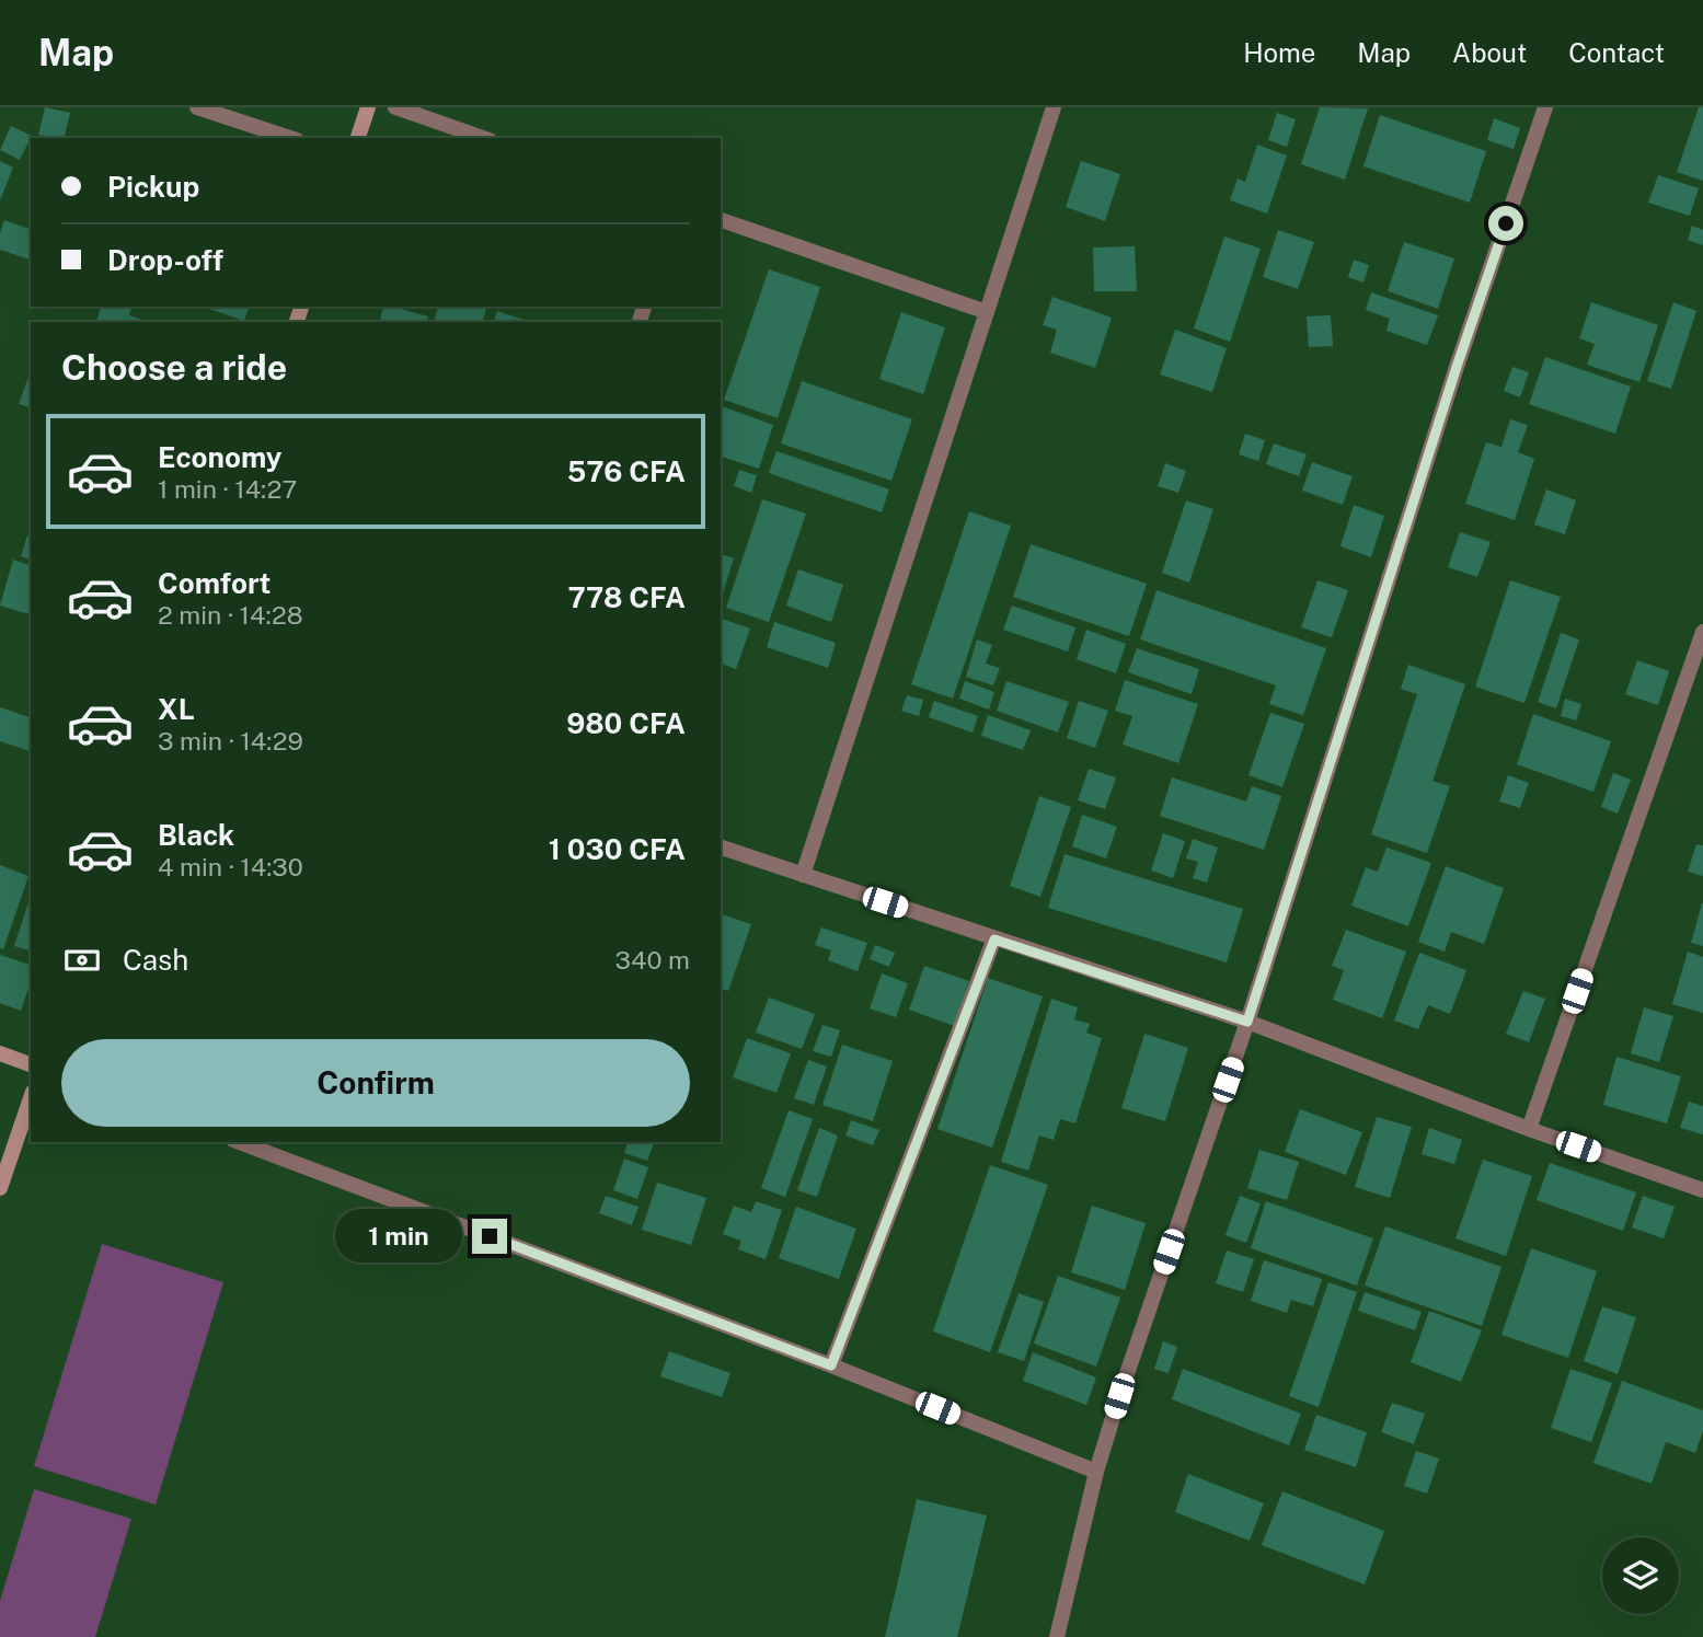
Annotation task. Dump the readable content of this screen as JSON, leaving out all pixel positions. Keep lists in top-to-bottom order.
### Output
{
  "page": {
    "header": "Map",
    "nav": [
      "Home",
      "Map",
      "About",
      "Contact"
    ],
    "banner": ["Pickup", "Drop-off"],
    "heading": "Choose a ride",
    "list": [
      {
        "name": "Economy",
        "note": "1 min · 14:27",
        "value": "576 CFA"
      },
      {
        "name": "Comfort",
        "note": "2 min · 14:28",
        "value": "778 CFA"
      },
      {
        "name": "XL",
        "note": "3 min · 14:29",
        "value": "980 CFA"
      },
      {
        "name": "Black",
        "note": "4 min · 14:30",
        "value": "1 030 CFA"
      }
    ],
    "pay": ["Cash", "340 m"],
    "buttons": "Confirm",
    "bubble": "1 min"
  }
}
